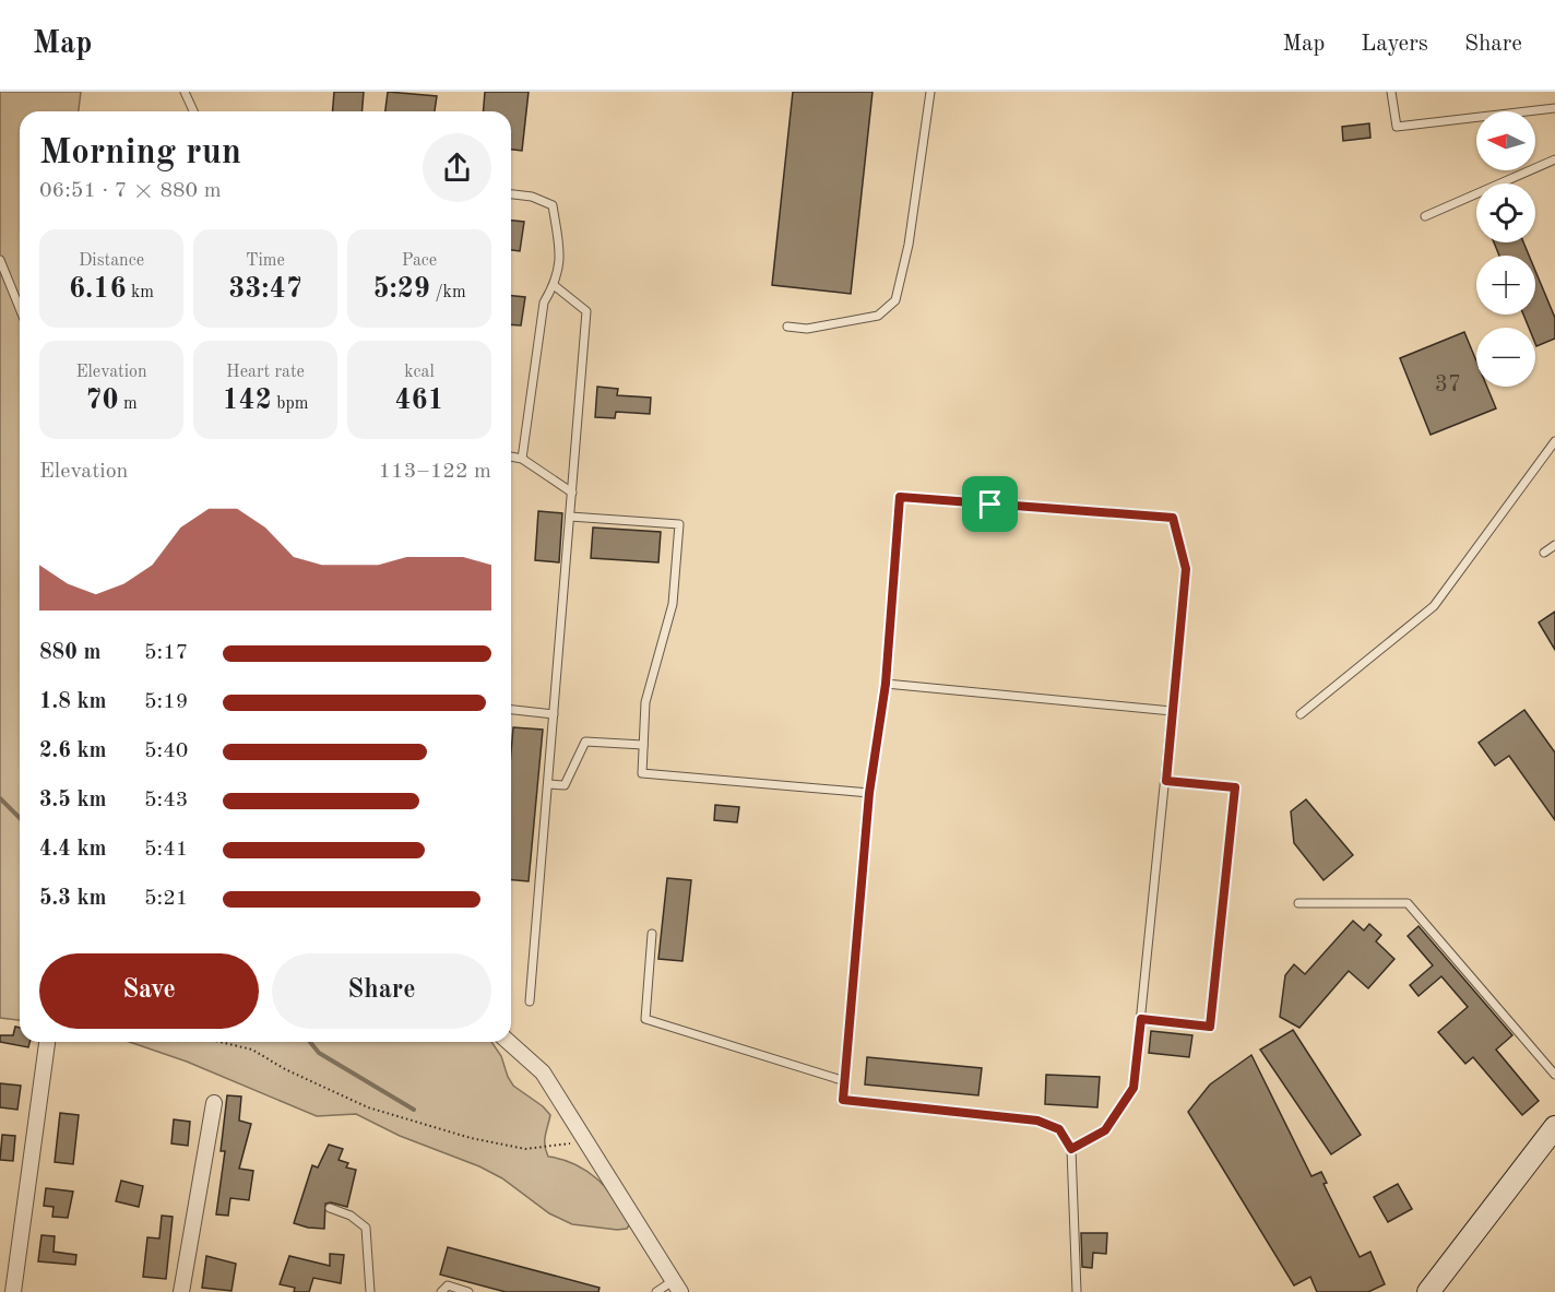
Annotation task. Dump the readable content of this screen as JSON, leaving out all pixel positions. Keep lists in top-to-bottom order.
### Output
{
  "house_numbers": ["37"],
  "north": "left",
  "page": {
    "header": "Map",
    "nav": ["Map", "Layers", "Share"],
    "map_buttons": ["+", "−"],
    "heading": ["Morning run", "06:51 · 7 × 880 m"],
    "stats": [
      ["Distance", "6.16 km"],
      ["Time", "33:47"],
      ["Pace", "5:29 /km"],
      ["Elevation", "70 m"],
      ["Heart rate", "142 bpm"],
      ["kcal", "461"]
    ],
    "chart": ["Elevation", "113–122 m"],
    "list": [
      {
        "name": "880 m",
        "note": "5:17"
      },
      {
        "name": "1.8 km",
        "note": "5:19"
      },
      {
        "name": "2.6 km",
        "note": "5:40"
      },
      {
        "name": "3.5 km",
        "note": "5:43"
      },
      {
        "name": "4.4 km",
        "note": "5:41"
      },
      {
        "name": "5.3 km",
        "note": "5:21"
      }
    ],
    "buttons": ["Save", "Share"]
  }
}
